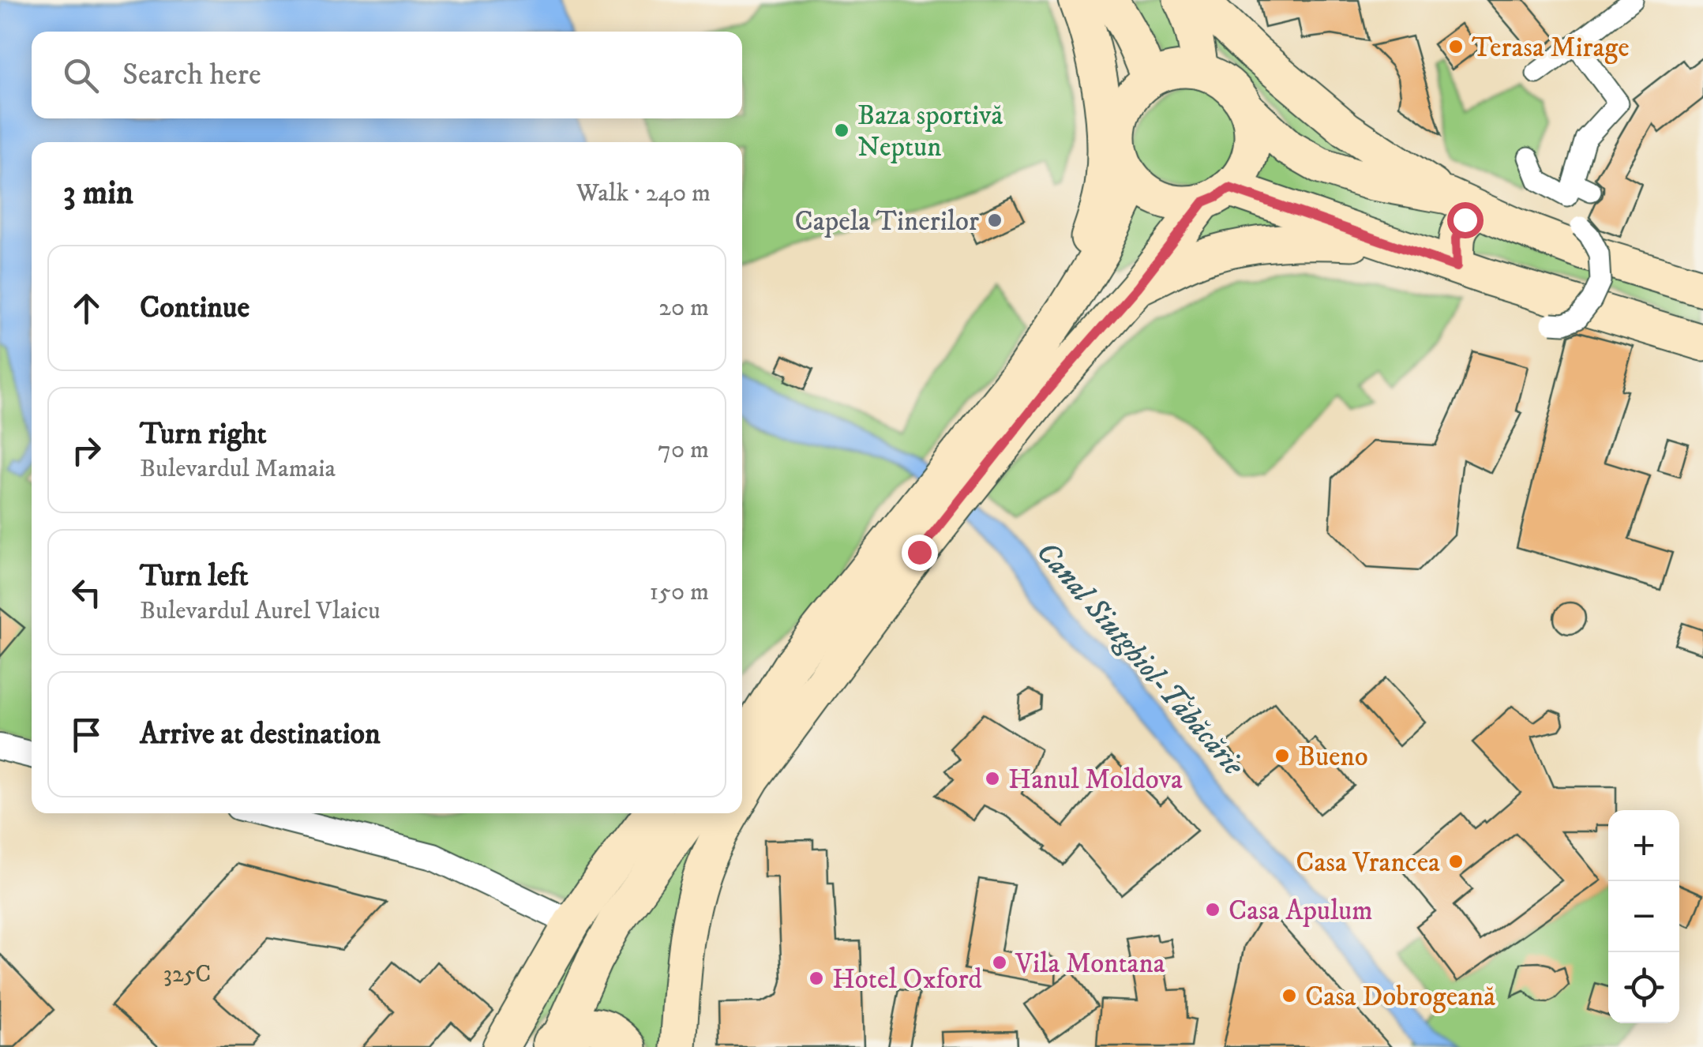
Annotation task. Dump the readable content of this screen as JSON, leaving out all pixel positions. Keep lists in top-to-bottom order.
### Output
{
  "water": ["Canal Siutghiol-Tăbăcărie"],
  "places": [
    "Terasa Mirage",
    "Baza sportivă Neptun",
    "Capela Tinerilor",
    "Bueno",
    "Hanul Moldova",
    "Casa Vrancea",
    "Casa Apulum",
    "Vila Montana",
    "Hotel Oxford",
    "Casa Dobrogeană"
  ],
  "house_numbers": ["325C"],
  "page": {
    "search": "Search here",
    "heading": ["3 min", "Walk · 240 m"],
    "list": [
      ["Continue", "20 m"],
      ["Turn right", "Bulevardul Mamaia", "70 m"],
      ["Turn left", "Bulevardul Aurel Vlaicu", "150 m"],
      "Arrive at destination"
    ],
    "map_buttons": ["+", "−"]
  }
}
